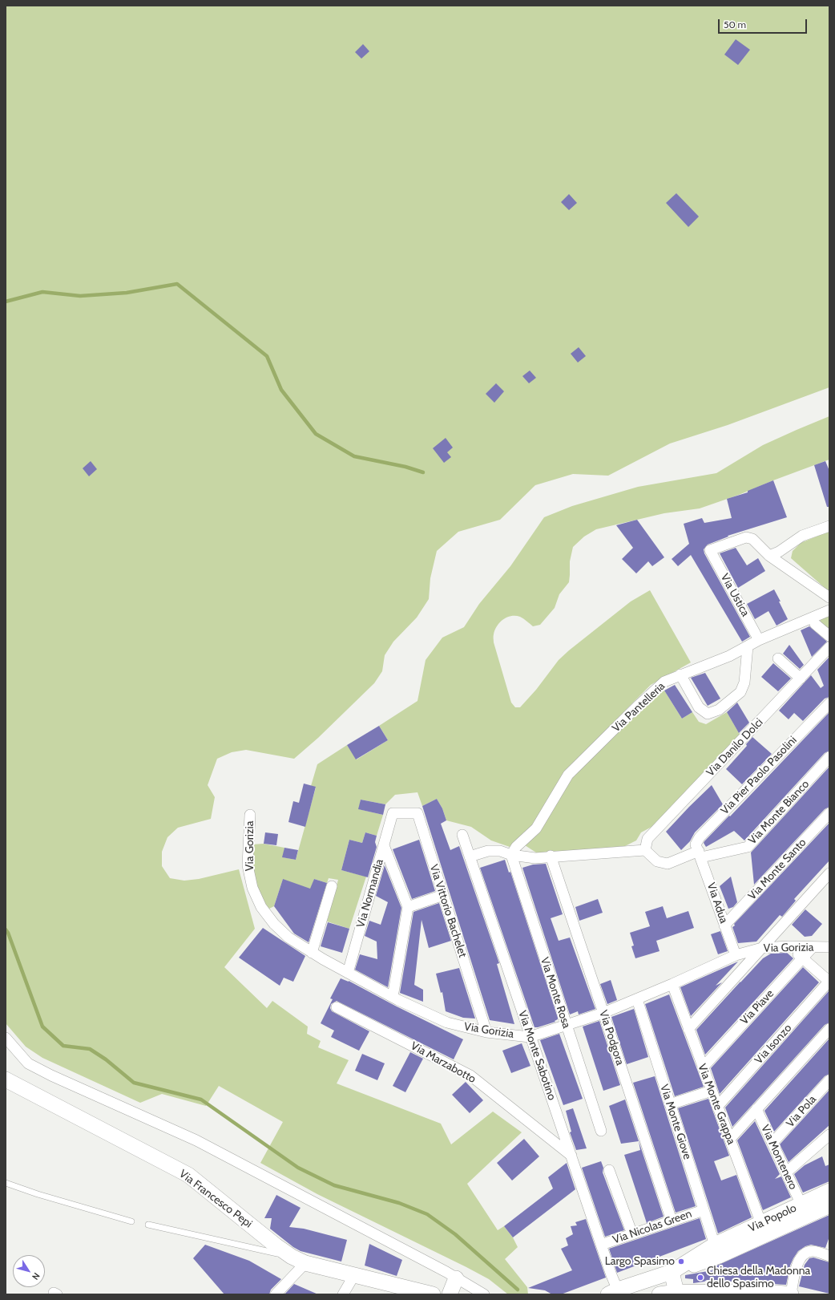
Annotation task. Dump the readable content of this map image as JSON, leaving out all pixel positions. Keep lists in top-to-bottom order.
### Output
{
  "streets": {
    "main road": ["Via Francesco Pepi", "Via Popolo"],
    "street": [
      "Via Ustica",
      "Via Pantelleria",
      "Via Danilo Dolci",
      "Via Pier Paolo Pasolini",
      "Via Monte Bianco",
      "Via Gorizia",
      "Via Monte Santo",
      "Via Normandia",
      "Via Adua",
      "Via Vittorio Bachelet",
      "Via Monte Rosa",
      "Via Piave",
      "Via Podgora",
      "Via Isonzo",
      "Via Monte Sabotino",
      "Via Marzabotto",
      "Via Monte Grappa",
      "Via Pola",
      "Via Monte Giove",
      "Via Montenero",
      "Via Nicolas Green"
    ]
  },
  "crossings": [
    ["Via Ustica", "Via Pantelleria"],
    ["Via Pantelleria", "Via Monte Rosa"],
    ["Via Danilo Dolci", "Via Monte Bianco"],
    ["Via Pier Paolo Pasolini", "Via Monte Bianco"],
    ["Via Pier Paolo Pasolini", "Via Adua"],
    ["Via Monte Bianco", "Via Adua"],
    ["Via Gorizia", "Via Normandia"],
    ["Via Gorizia", "Via Adua"],
    ["Via Gorizia", "Via Vittorio Bachelet"],
    ["Via Gorizia", "Via Monte Rosa"],
    ["Via Gorizia", "Via Piave"],
    ["Via Gorizia", "Via Podgora"],
    ["Via Gorizia", "Via Monte Sabotino"],
    ["Via Gorizia", "Via Monte Grappa"],
    ["Via Gorizia", "Via Monte Giove"],
    ["Via Monte Santo", "Via Adua"],
    ["Via Normandia", "Via Vittorio Bachelet"],
    ["Via Piave", "Via Monte Grappa"],
    ["Via Podgora", "Via Nicolas Green"],
    ["Via Isonzo", "Via Monte Grappa"],
    ["Via Monte Sabotino", "Via Marzabotto"],
    ["Via Monte Sabotino", "Via Nicolas Green"],
    ["Via Monte Grappa", "Via Popolo"],
    ["Via Pola", "Via Montenero"],
    ["Via Monte Giove", "Via Popolo"],
    ["Via Monte Giove", "Via Nicolas Green"],
    ["Via Montenero", "Via Popolo"]
  ],
  "places": ["Largo Spasimo", "Chiesa della Madonna dello Spasimo"],
  "scale_bar": "50 m",
  "north": "bottom right"
}
